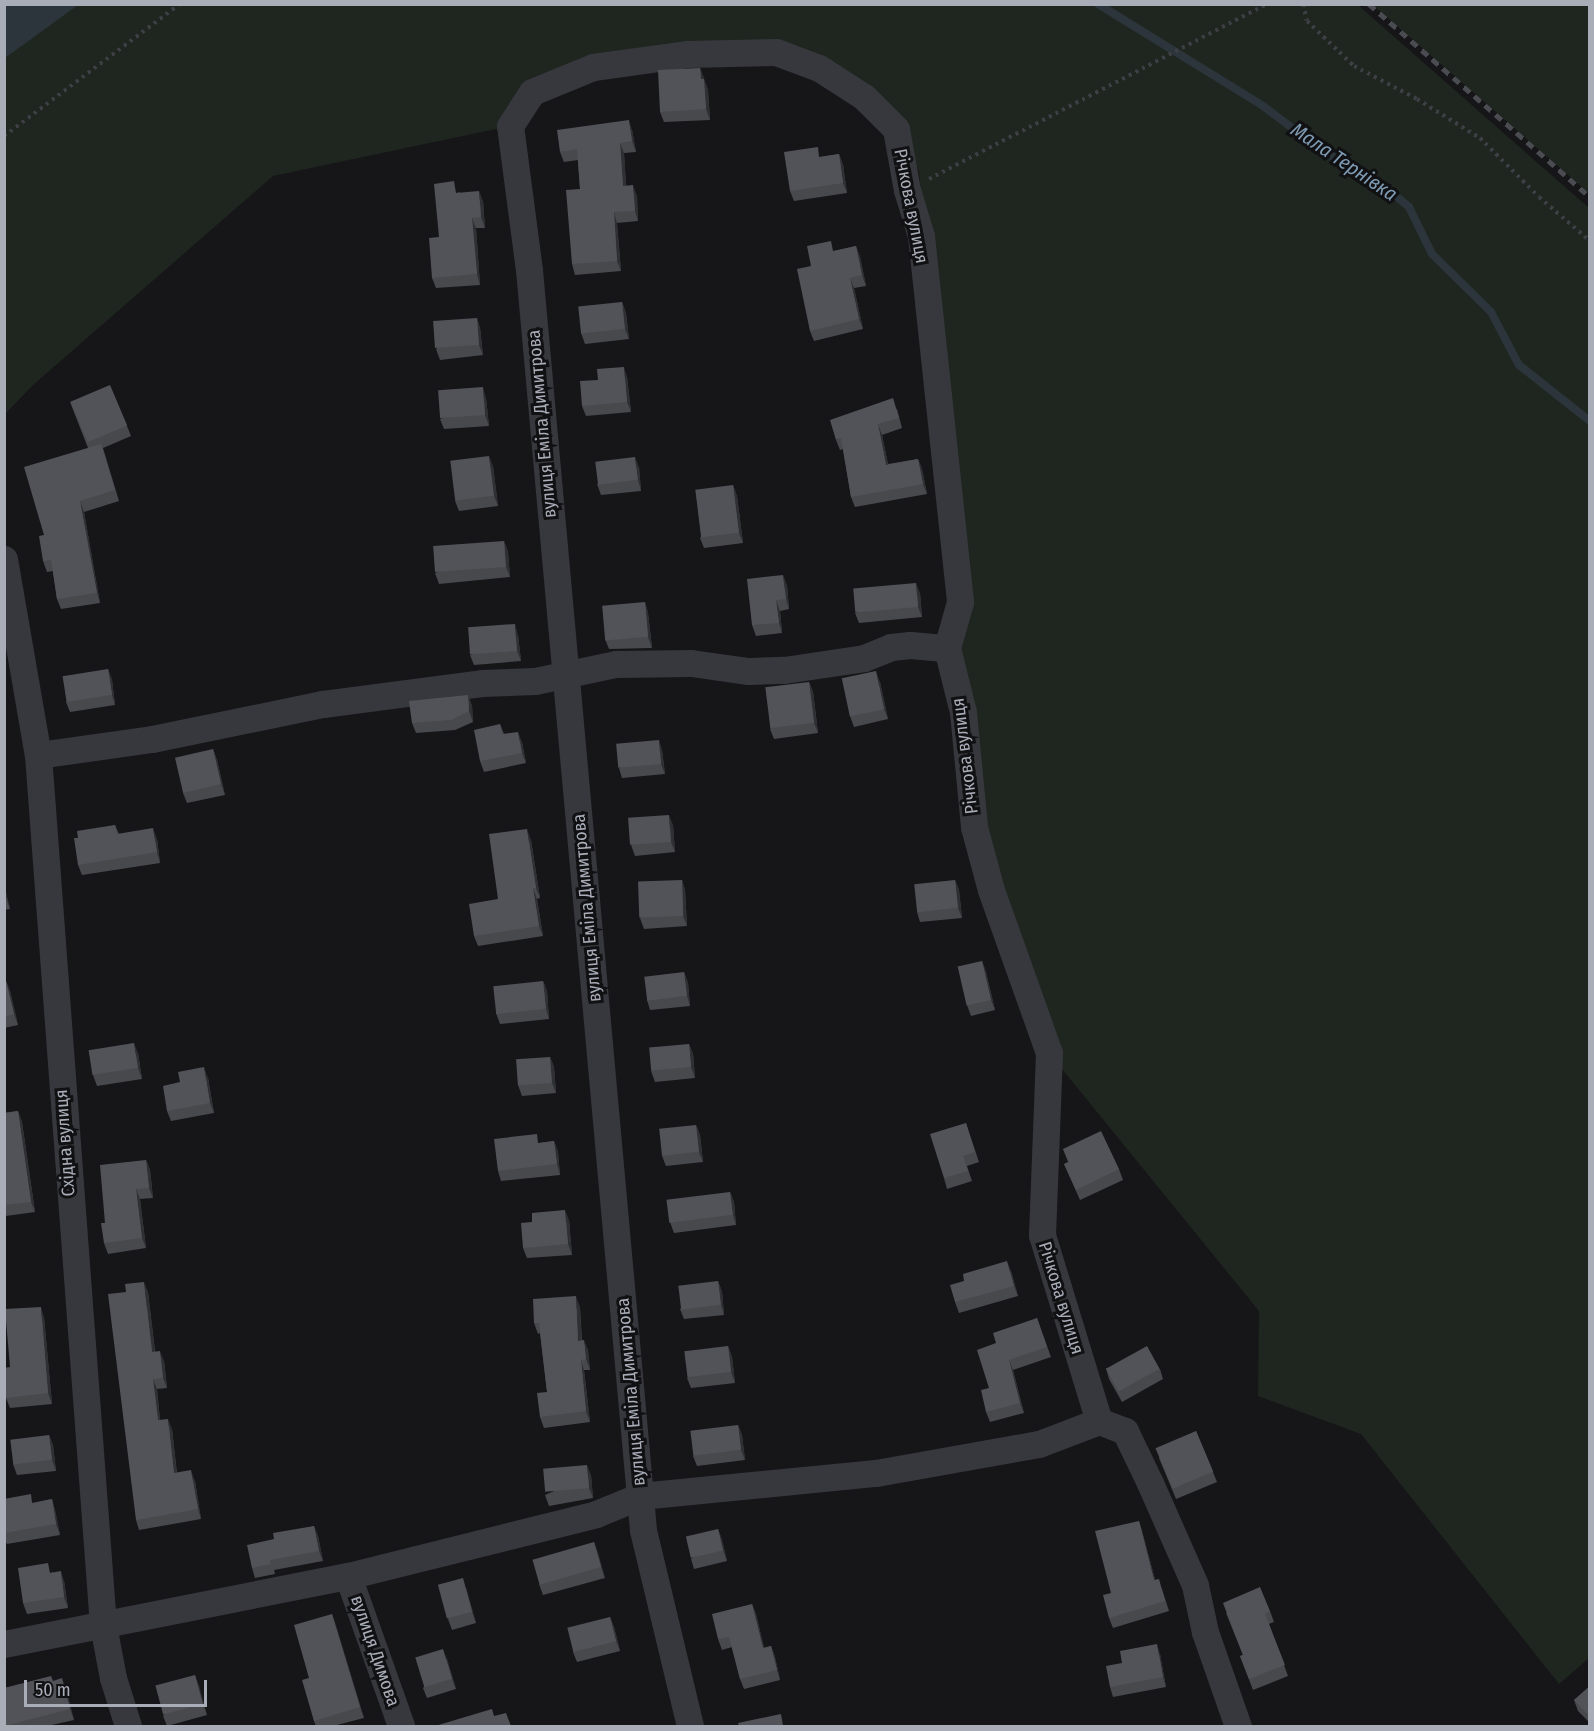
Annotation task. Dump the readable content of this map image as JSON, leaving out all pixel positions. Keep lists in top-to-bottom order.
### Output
{
  "streets": {
    "street": [
      "Річкова вулиця",
      "вулиця Еміла Димитрова",
      "Східна вулиця",
      "вулиця Димова"
    ]
  },
  "crossings": [
    ["Річкова вулиця", "вулиця Еміла Димитрова"]
  ],
  "water": ["Мала Тернівка"],
  "scale_bar": "50 m"
}
